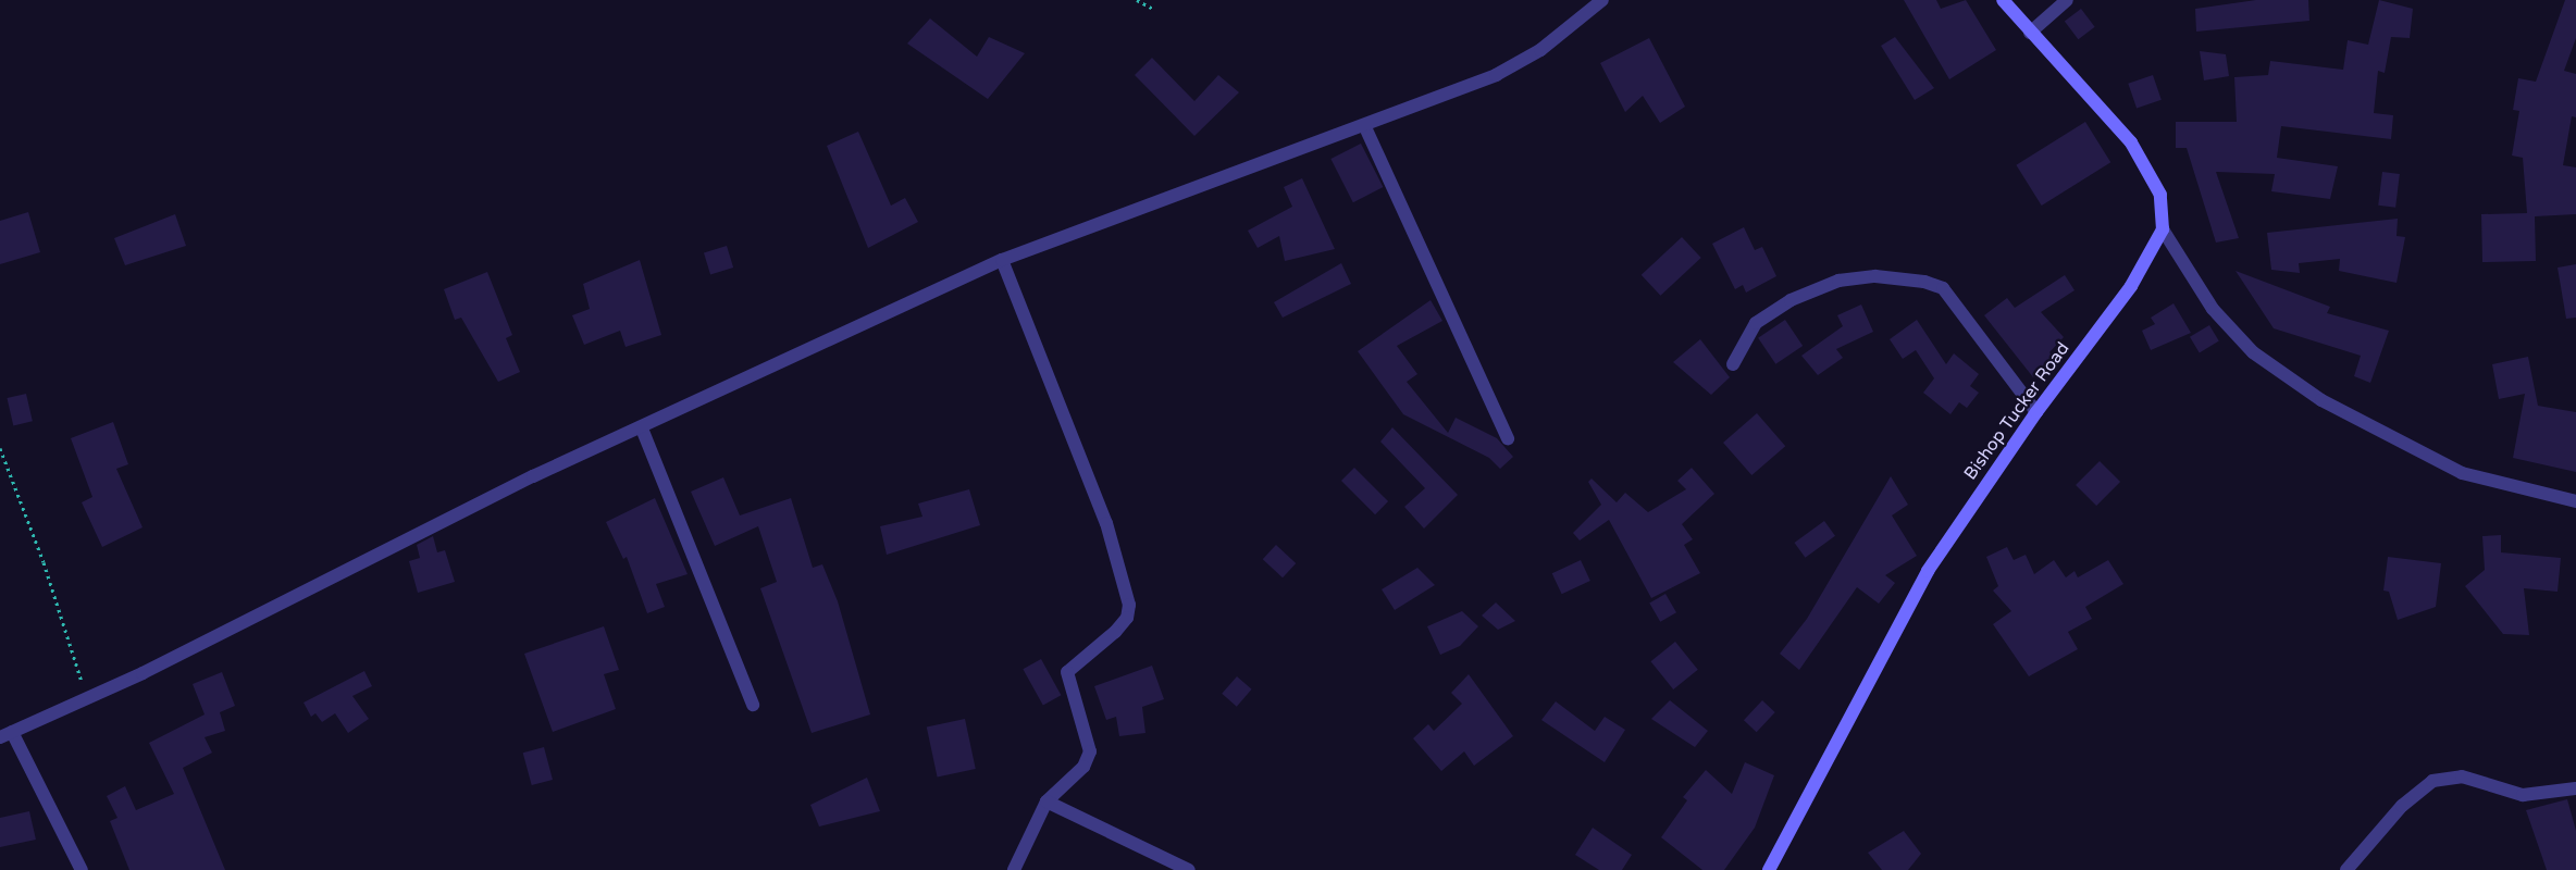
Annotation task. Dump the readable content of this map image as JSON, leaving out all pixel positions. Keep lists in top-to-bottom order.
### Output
{
  "streets": {
    "main road": ["Bishop Tucker Road"]
  }
}
